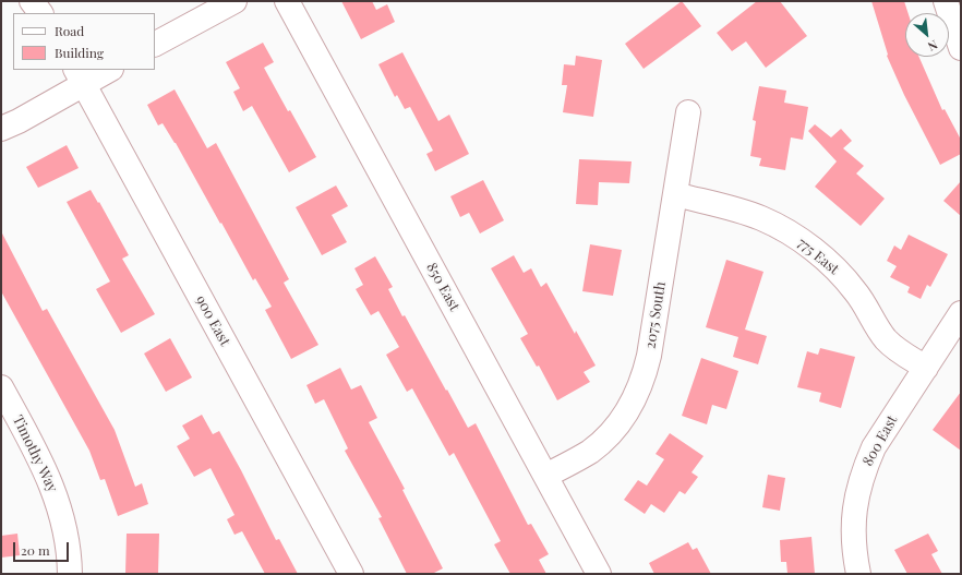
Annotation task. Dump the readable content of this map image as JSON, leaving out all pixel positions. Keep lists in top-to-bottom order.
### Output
{
  "streets": {
    "street": [
      "775 East",
      "850 East",
      "2075 South",
      "900 East",
      "800 East",
      "Timothy Way"
    ]
  },
  "crossings": [
    ["775 East", "2075 South"],
    ["775 East", "800 East"],
    ["850 East", "2075 South"]
  ],
  "legend": ["Road", "Building"],
  "scale_bar": "20 m",
  "north": "bottom right"
}
